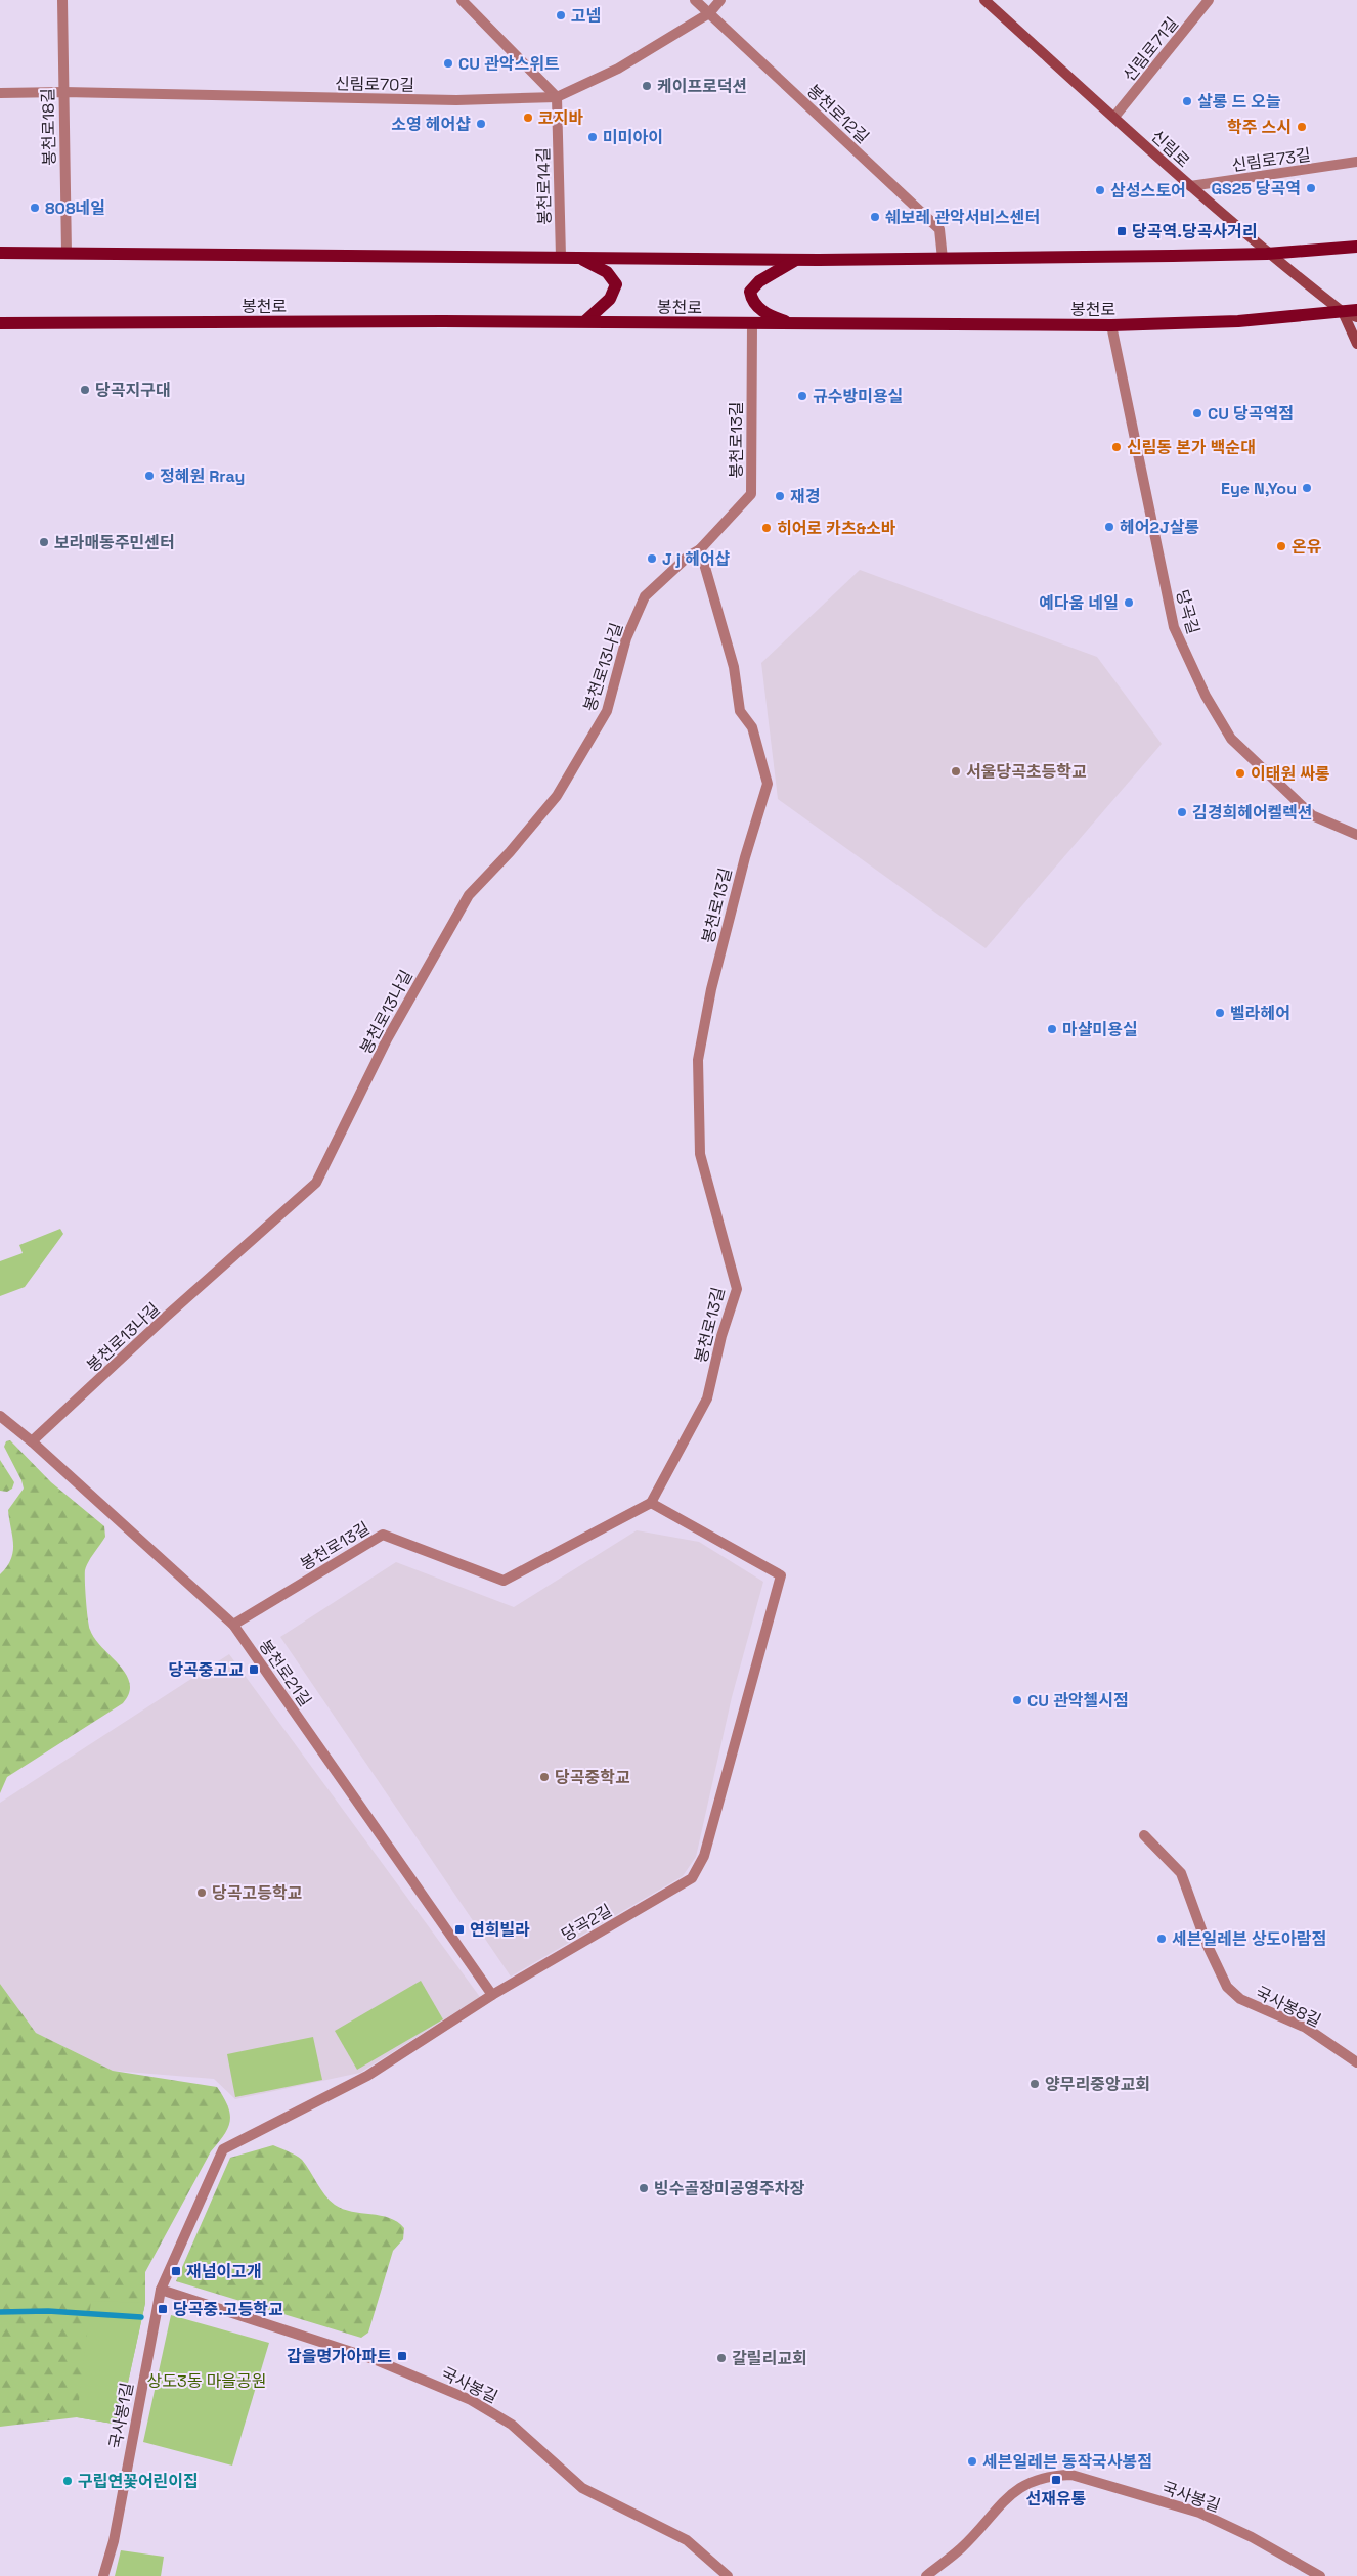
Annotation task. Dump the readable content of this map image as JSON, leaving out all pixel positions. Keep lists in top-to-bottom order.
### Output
{
  "streets": {
    "main road": ["신림로", "봉천로"],
    "street": [
      "신림로71길",
      "신림로70길",
      "봉천로12길",
      "봉천로18길",
      "신림로73길",
      "봉천로14길",
      "봉천로13길",
      "당곡길",
      "봉천로13나길",
      "봉천로21길",
      "당곡2길",
      "국사봉8길",
      "국사봉길",
      "국사봉1길"
    ]
  },
  "crossings": [
    ["신림로71길", "신림로"],
    ["신림로70길", "봉천로12길"],
    ["신림로70길", "봉천로18길"],
    ["신림로70길", "봉천로14길"],
    ["신림로", "신림로73길"],
    ["신림로", "봉천로"],
    ["봉천로", "봉천로13길"],
    ["봉천로", "당곡길"],
    ["봉천로13길", "봉천로13나길"],
    ["봉천로13길", "봉천로21길"],
    ["봉천로13길", "당곡2길"],
    ["봉천로13나길", "봉천로21길"],
    ["봉천로21길", "당곡2길"],
    ["당곡2길", "국사봉1길"],
    ["국사봉길", "국사봉1길"]
  ],
  "parks": ["상도3동 마을공원"],
  "places": {
    "other": [
      "고넴",
      "CU 관악스위트",
      "케이프로덕션",
      "살롱 드 오늘",
      "코지바",
      "소영 헤어샵",
      "학주 스시",
      "미미아이",
      "GS25 당곡역",
      "삼성스토어",
      "808네일",
      "쉐보레 관악서비스센터",
      "당곡지구대",
      "규수방미용실",
      "CU 당곡역점",
      "신림동 본가 백순대",
      "정혜원 Rray",
      "Eye N,You",
      "재경",
      "헤어2J살롱",
      "히어로 카츠&소바",
      "보라매동주민센터",
      "온유",
      "J j 헤어샵",
      "예다움 네일",
      "서울당곡초등학교",
      "이태원 싸롱",
      "김경희헤어켈렉션",
      "벨라헤어",
      "마샬미용실",
      "CU 관악첼시점",
      "당곡중학교",
      "당곡고등학교",
      "세븐일레븐 상도아람점",
      "양무리중앙교회",
      "빙수골장미공영주차장",
      "갈릴리교회",
      "세븐일레븐 동작국사봉점",
      "구립연꽃어린이집"
    ],
    "transit": [
      "당곡역.당곡사거리",
      "당곡중고교",
      "연희빌라",
      "재넘이고개",
      "당곡중.고등학교",
      "갑을명가아파트",
      "선재유통"
    ]
  }
}
